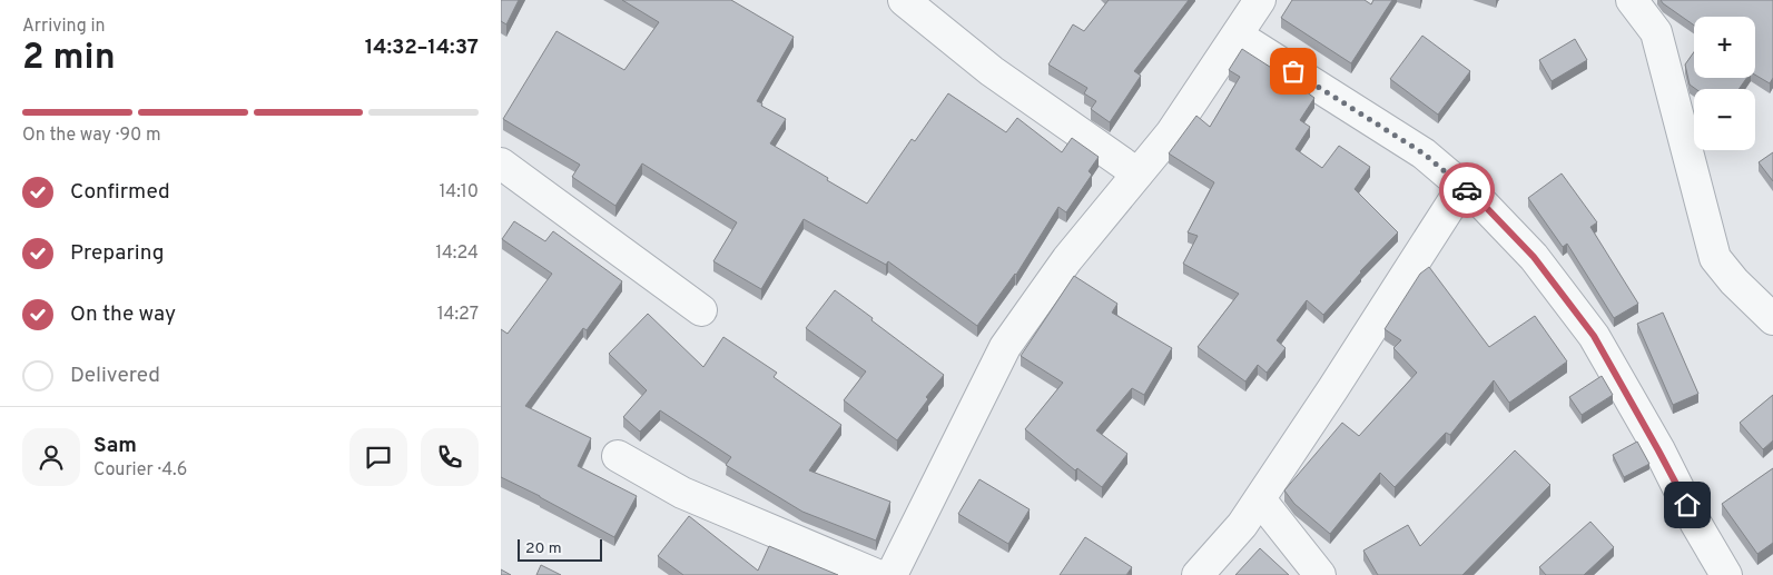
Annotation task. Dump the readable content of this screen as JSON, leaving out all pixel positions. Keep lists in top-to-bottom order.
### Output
{
  "scale_bar": "20 m",
  "page": {
    "heading": ["2 min", "Arriving in", "14:32–14:37"],
    "panel": ["Sam", "Courier · 4.6"],
    "map_buttons": ["+", "−"],
    "bar": "On the way · 90 m",
    "list": [
      ["Confirmed", "14:10"],
      ["Preparing", "14:24"],
      ["On the way", "14:27"],
      "Delivered"
    ],
    "scale": "20 m"
  }
}
